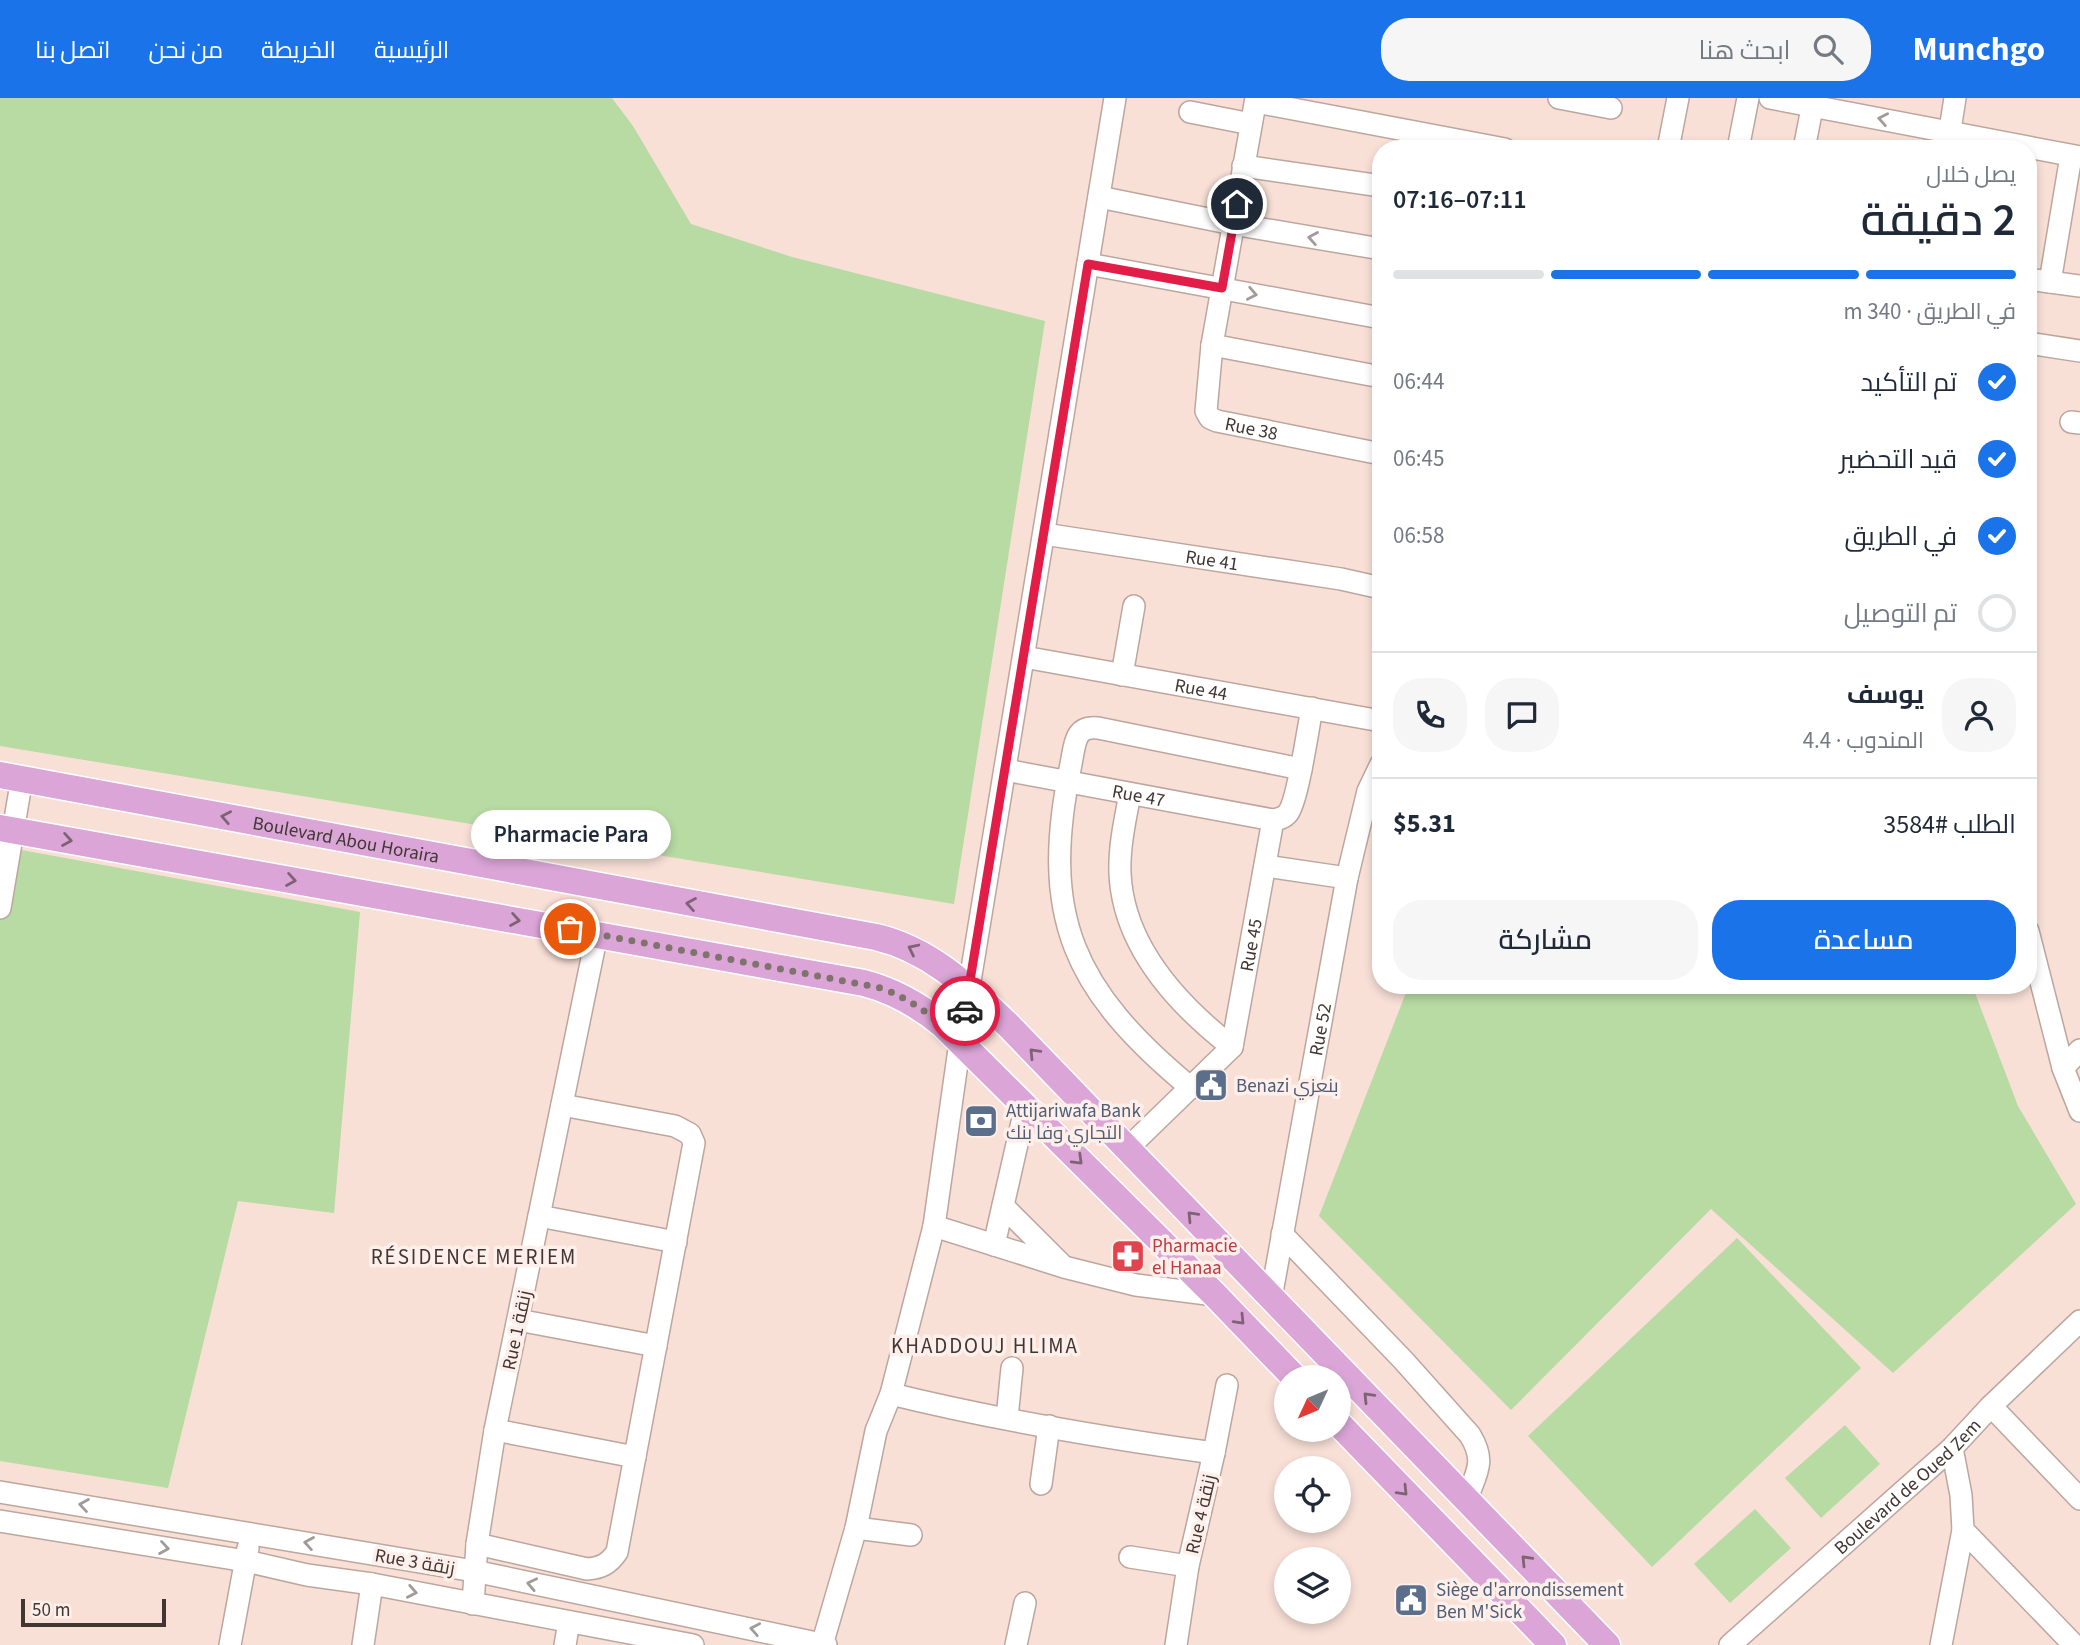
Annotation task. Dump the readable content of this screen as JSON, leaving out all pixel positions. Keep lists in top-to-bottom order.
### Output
{
  "streets": {
    "main road": ["Boulevard Abou Horaira"],
    "street": [
      "Rue 38",
      "Rue 41",
      "Rue 44",
      "Rue 47",
      "Rue 45",
      "Rue 52",
      "Rue 1 زنقة",
      "Boulevard de Oued Zem",
      "Rue 4 زنقة",
      "Rue 3 زنقة"
    ]
  },
  "crossings": [
    ["Rue 47", "Rue 45"],
    ["Boulevard Abou Horaira", "Rue 52"],
    ["Rue 1 زنقة", "Rue 3 زنقة"]
  ],
  "districts": ["RÉSIDENCE MERIEM", "KHADDOUJ HLIMA"],
  "places": {
    "other": ["Pharmacie Para"],
    "public building": ["Benazi بنعزي", "Siège d'arrondissement Ben M'Sick"],
    "bank": ["Attijariwafa Bank التجاري وفا بنك"],
    "pharmacy": ["Pharmacie el Hanaa"]
  },
  "scale_bar": "50 m",
  "north": "bottom left",
  "page": {
    "header": "Munchgo",
    "search": "ابحث هنا",
    "nav": [
      "الرئيسية",
      "الخريطة",
      "من نحن",
      "اتصل بنا"
    ],
    "heading": ["2 دقيقة", "يصل خلال", "07:11–07:16"],
    "panel": [
      "يوسف",
      "المندوب · 4.4",
      "الطلب #3584",
      "$5.31"
    ],
    "bar": "في الطريق · 340 m",
    "list": [
      ["تم التأكيد", "06:44"],
      ["قيد التحضير", "06:45"],
      ["في الطريق", "06:58"],
      "تم التوصيل"
    ],
    "bubble": "Pharmacie Para",
    "buttons": ["مساعدة", "مشاركة"],
    "scale": "50 m"
  }
}
